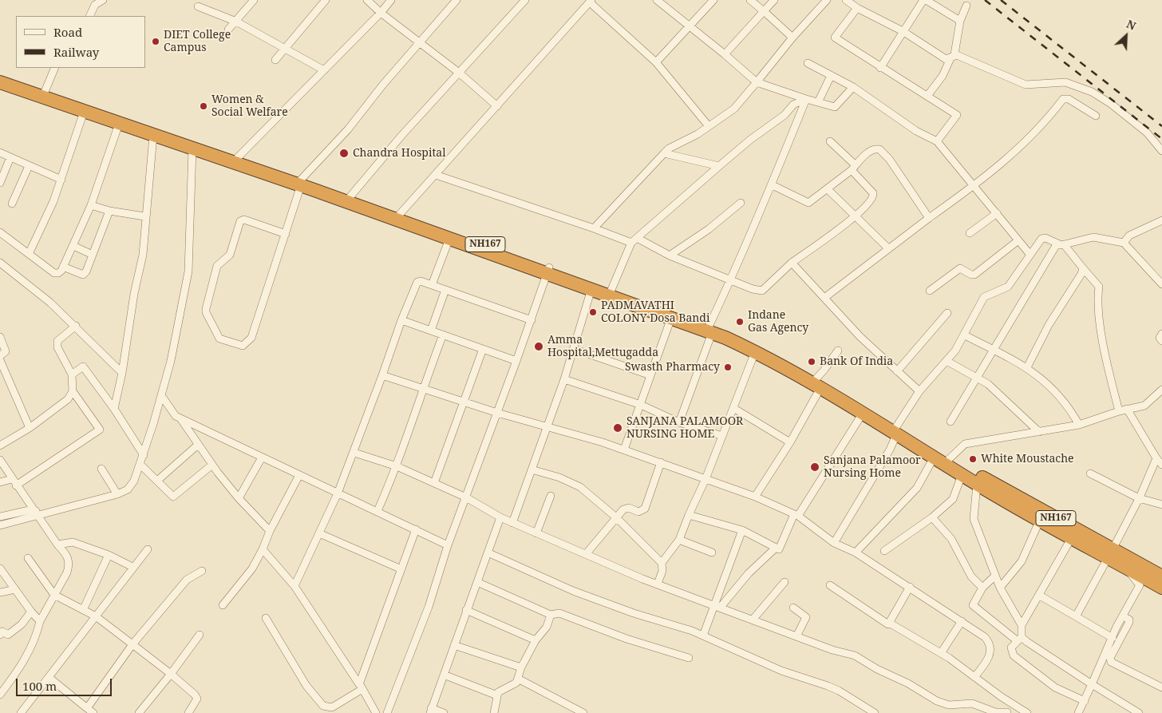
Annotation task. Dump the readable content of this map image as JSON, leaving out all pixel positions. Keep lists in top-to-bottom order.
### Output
{
  "streets": {
    "highway": ["NH167"]
  },
  "places": [
    "DIET College Campus",
    "Women & Social Welfare",
    "Chandra Hospital",
    "PADMAVATHI COLONY Dosa Bandi",
    "Indane Gas Agency",
    "Amma Hospital,Mettugadda",
    "Bank Of India",
    "Swasth Pharmacy",
    "SANJANA PALAMOOR NURSING HOME",
    "White Moustache",
    "Sanjana Palamoor Nursing Home"
  ],
  "legend": ["Road", "Railway"],
  "scale_bar": "100 m",
  "north": "top right"
}
